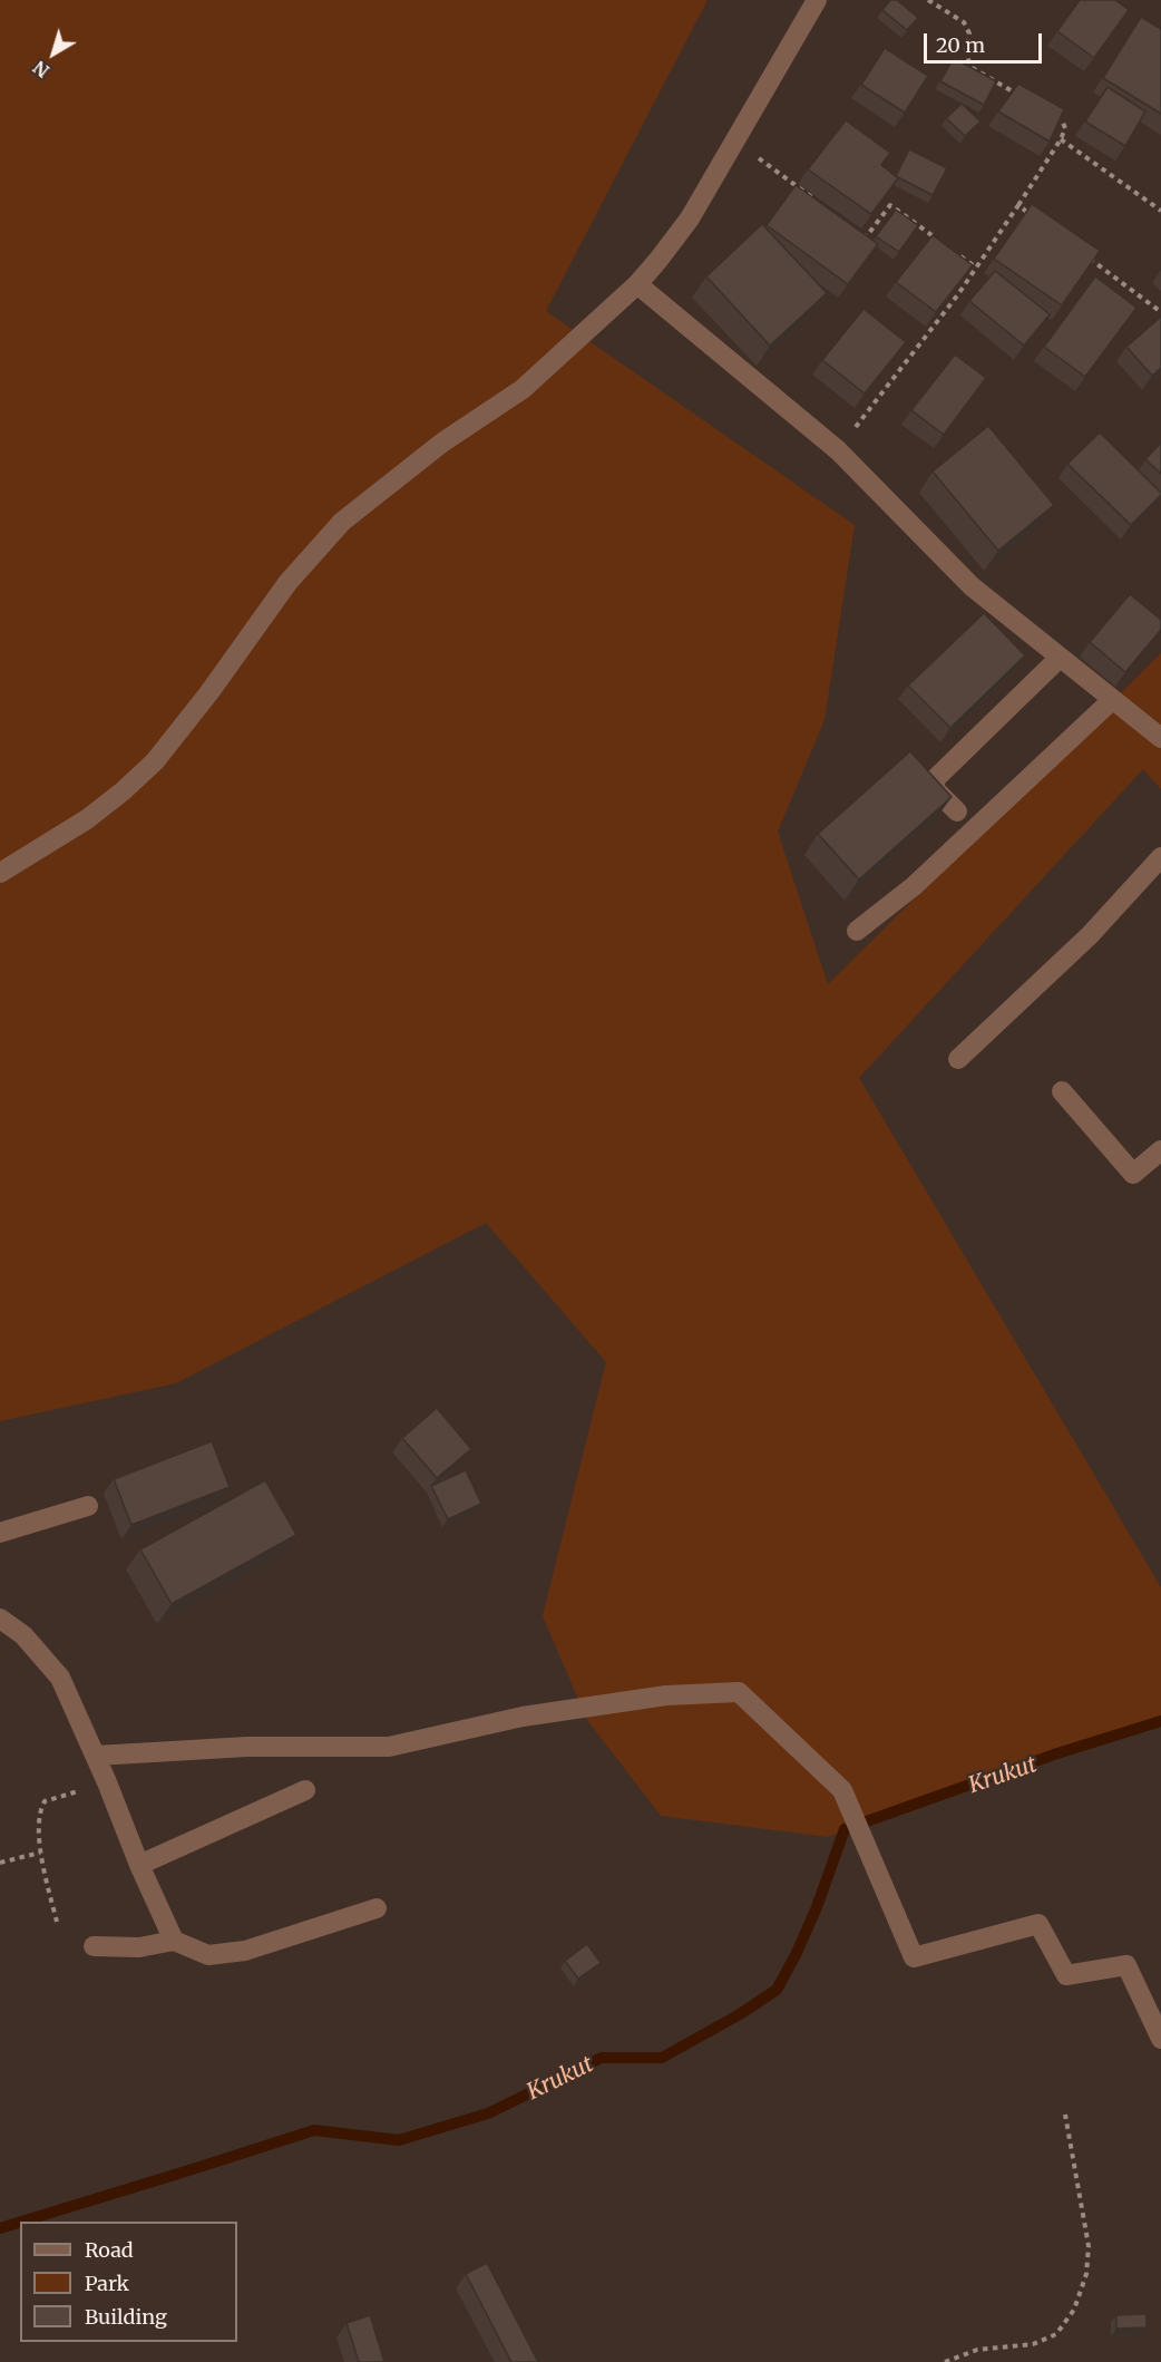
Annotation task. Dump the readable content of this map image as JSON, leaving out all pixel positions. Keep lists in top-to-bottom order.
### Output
{
  "water": ["Krukut"],
  "legend": ["Road", "Park", "Building"],
  "scale_bar": "20 m",
  "north": "bottom left"
}
